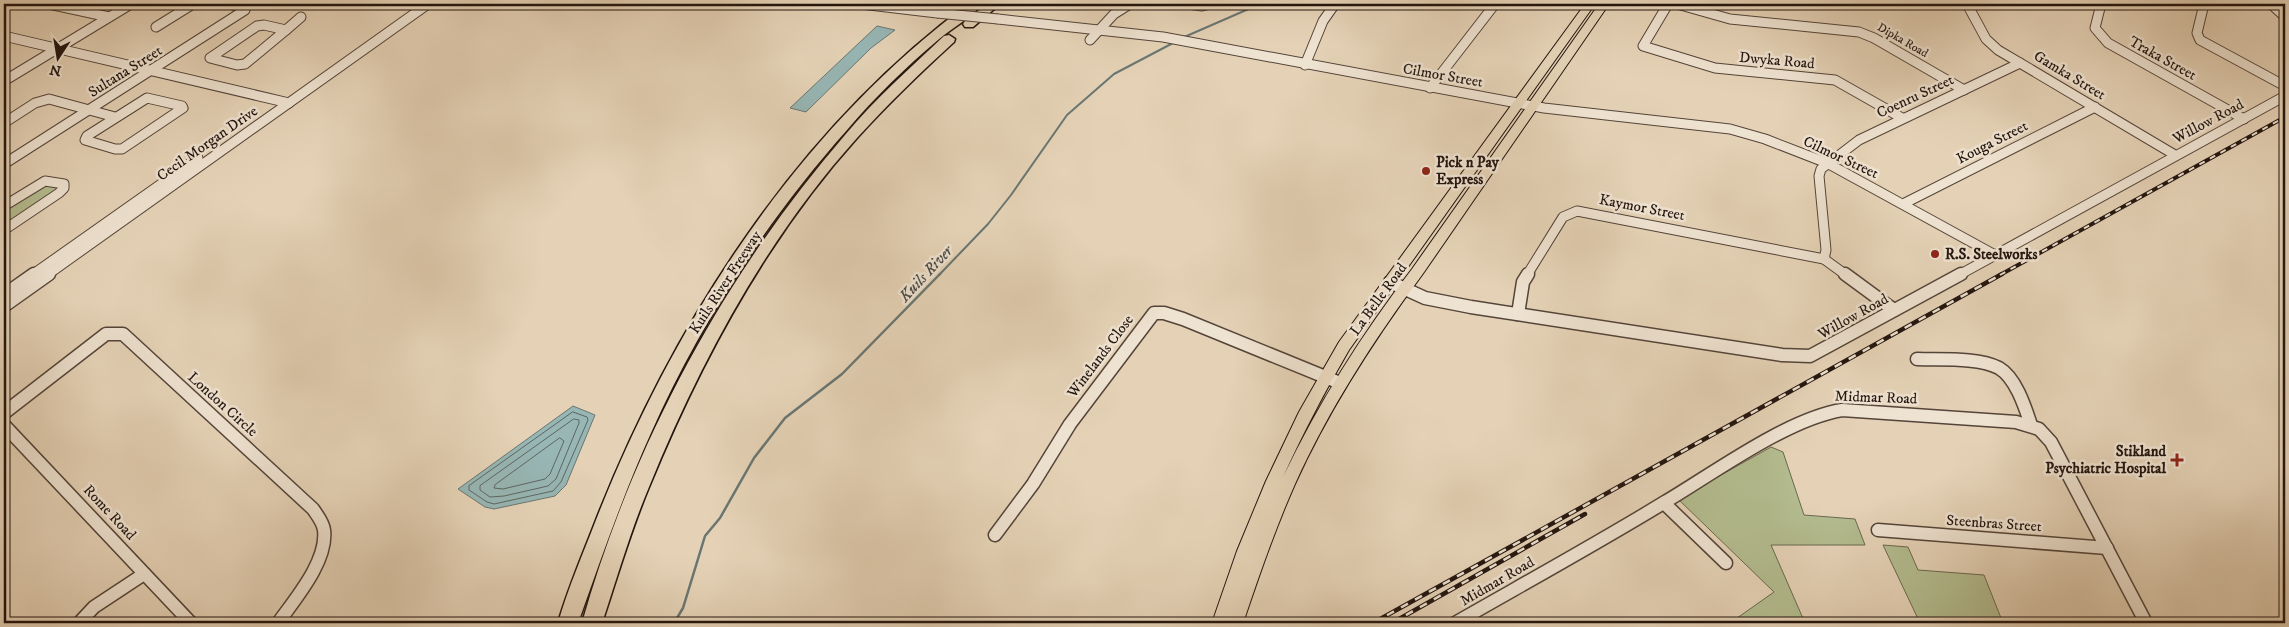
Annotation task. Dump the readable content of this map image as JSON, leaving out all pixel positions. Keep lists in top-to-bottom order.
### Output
{
  "streets": {
    "highway": ["Kuils River Freeway"],
    "main road": ["La Belle Road"],
    "street": [
      "Dipka Road",
      "Traka Street",
      "Dwyka Road",
      "Sultana Street",
      "Cilmor Street",
      "Gamka Street",
      "Coenru Street",
      "Willow Road",
      "Kouga Street",
      "Cecil Morgan Drive",
      "Kaymor Street",
      "Winelands Close",
      "Midmar Road",
      "London Circle",
      "Rome Road",
      "Steenbras Street"
    ]
  },
  "crossings": [
    ["Dipka Road", "Coenru Street"],
    ["Traka Street", "Willow Road"],
    ["Dwyka Road", "Coenru Street"],
    ["Cilmor Street", "Coenru Street"],
    ["Cilmor Street", "Willow Road"],
    ["Cilmor Street", "Kouga Street"],
    ["Cilmor Street", "Kuils River Freeway"],
    ["Cilmor Street", "La Belle Road"],
    ["Gamka Street", "Coenru Street"],
    ["Gamka Street", "Willow Road"],
    ["Gamka Street", "Kouga Street"],
    ["Willow Road", "Kaymor Street"],
    ["Willow Road", "La Belle Road"],
    ["La Belle Road", "Winelands Close"],
    ["Midmar Road", "Steenbras Street"]
  ],
  "water": ["Kuils River"],
  "places": {
    "other": ["Pick n Pay Express", "R.S. Steelworks"],
    "health": ["Stikland Psychiatric Hospital"]
  },
  "north": "bottom"
}
